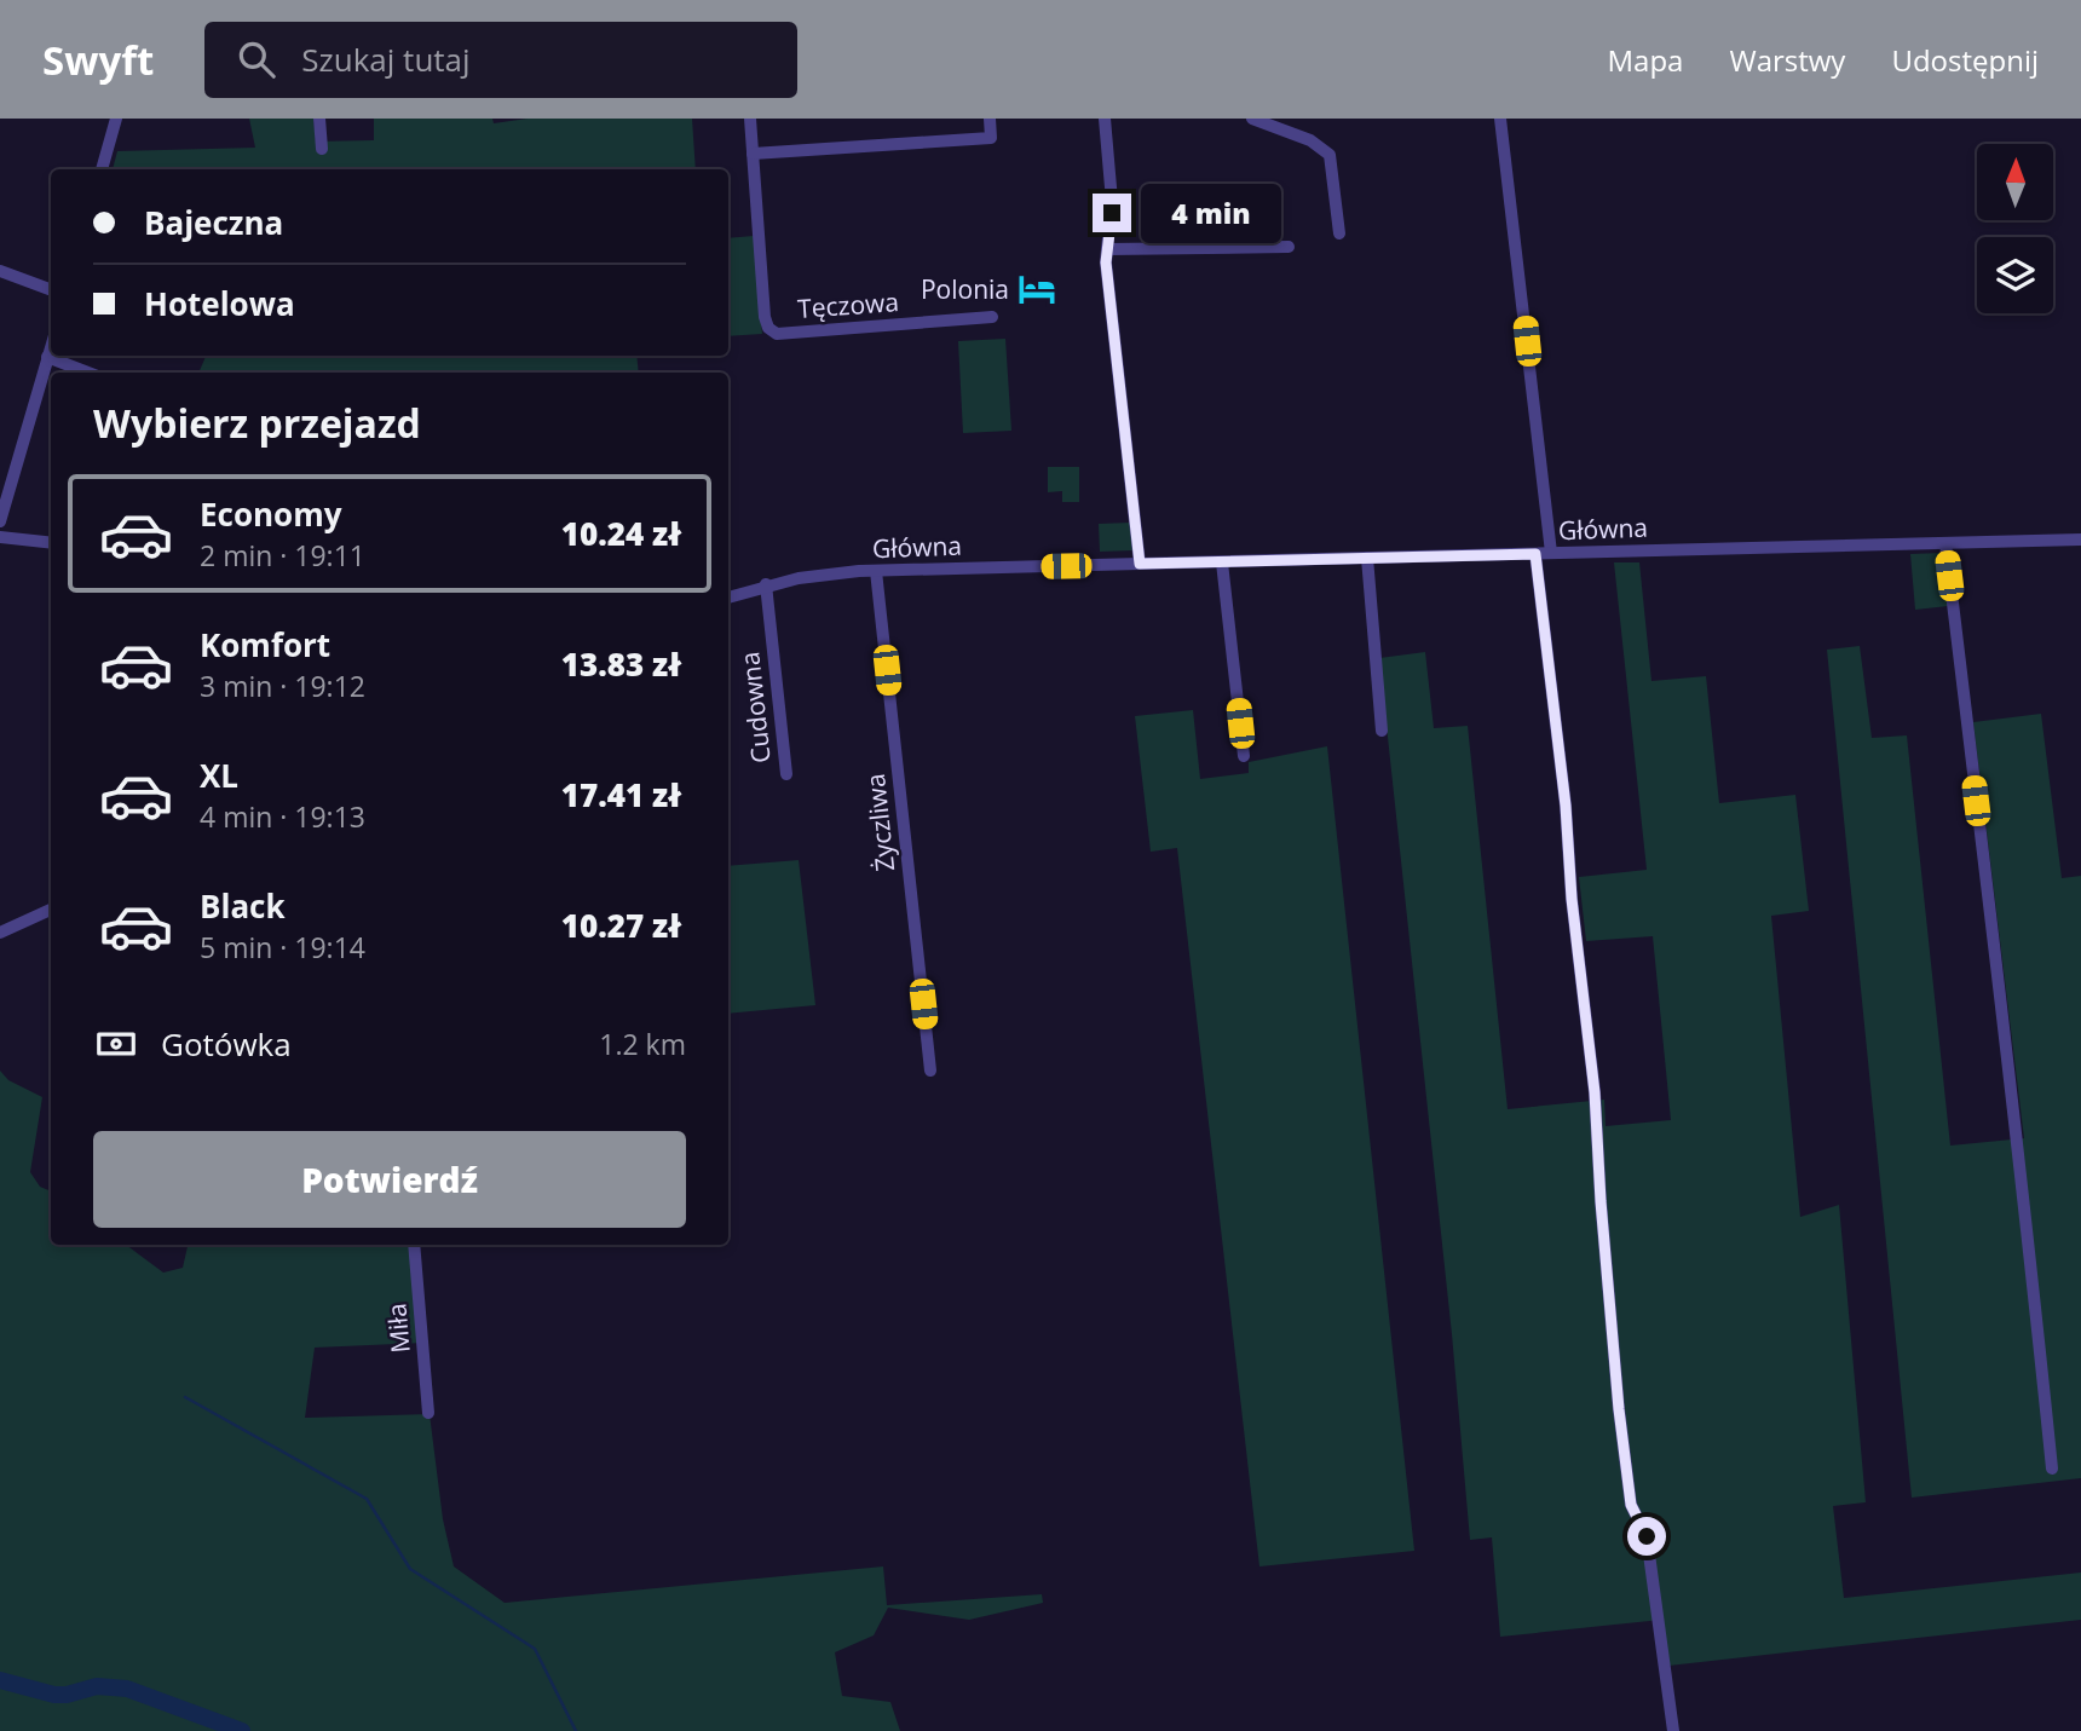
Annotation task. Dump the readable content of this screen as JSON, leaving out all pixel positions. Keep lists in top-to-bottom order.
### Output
{
  "streets": {
    "street": [
      "Tęczowa",
      "Główna",
      "Cudowna",
      "Życzliwa",
      "Miła"
    ]
  },
  "crossings": [
    ["Główna", "Cudowna"],
    ["Główna", "Życzliwa"]
  ],
  "places": {
    "hotel": ["Polonia"]
  },
  "north": "top",
  "page": {
    "header": "Swyft",
    "search": "Szukaj tutaj",
    "nav": ["Mapa", "Warstwy", "Udostępnij"],
    "banner": ["Bajeczna", "Hotelowa"],
    "bubble": "4 min",
    "heading": "Wybierz przejazd",
    "list": [
      {
        "name": "Economy",
        "note": "2 min · 19:11",
        "value": "10.24 zł"
      },
      {
        "name": "Komfort",
        "note": "3 min · 19:12",
        "value": "13.83 zł"
      },
      {
        "name": "XL",
        "note": "4 min · 19:13",
        "value": "17.41 zł"
      },
      {
        "name": "Black",
        "note": "5 min · 19:14",
        "value": "10.27 zł"
      }
    ],
    "pay": ["Gotówka", "1.2 km"],
    "buttons": "Potwierdź"
  }
}
